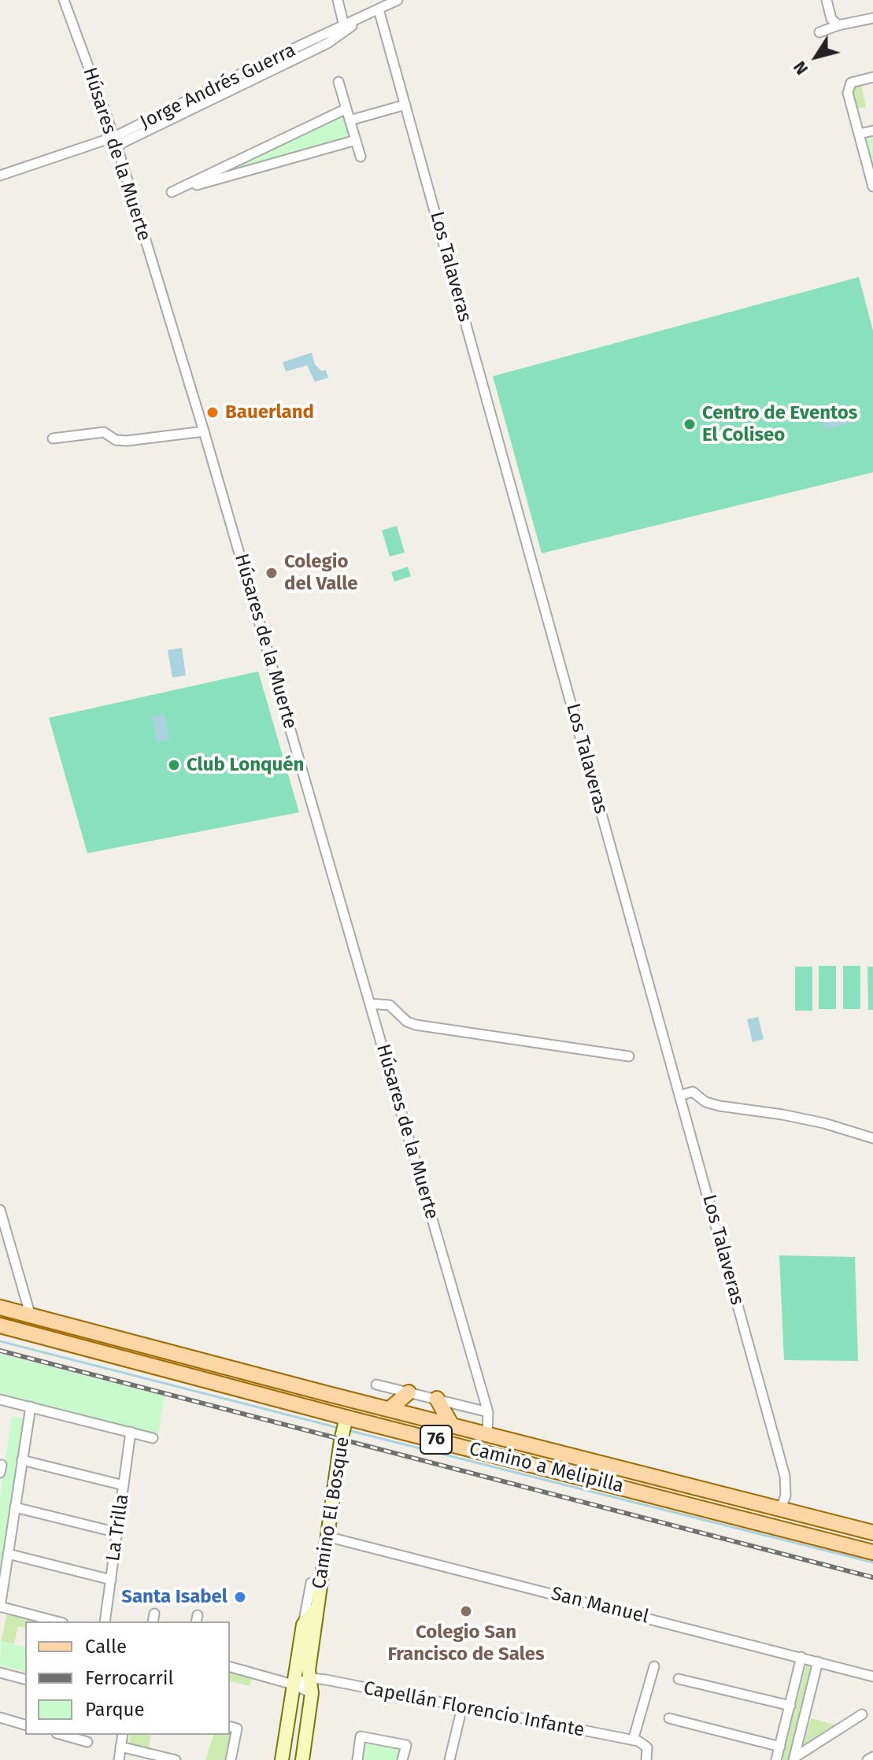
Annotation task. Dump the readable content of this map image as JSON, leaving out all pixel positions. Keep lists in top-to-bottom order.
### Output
{
  "streets": {
    "main road": ["76", "Camino a Melipilla"],
    "street": [
      "Jorge Andrés Guerra",
      "Húsares de la Muerte",
      "Los Talaveras",
      "Camino El Bosque",
      "La Trilla",
      "San Manuel",
      "Capellán Florencio Infante"
    ]
  },
  "crossings": [
    ["Jorge Andrés Guerra", "Húsares de la Muerte"],
    ["Jorge Andrés Guerra", "Los Talaveras"],
    ["Húsares de la Muerte", "Camino a Melipilla"],
    ["Los Talaveras", "Camino a Melipilla"],
    ["Camino a Melipilla", "Camino El Bosque"],
    ["Camino El Bosque", "San Manuel"],
    ["Camino El Bosque", "Capellán Florencio Infante"]
  ],
  "places": [
    "Bauerland",
    "Centro de Eventos El Coliseo",
    "Colegio del Valle",
    "Club Lonquén",
    "Santa Isabel",
    "Colegio San Francisco de Sales"
  ],
  "legend": ["Calle", "Ferrocarril", "Parque"],
  "north": "bottom left"
}
